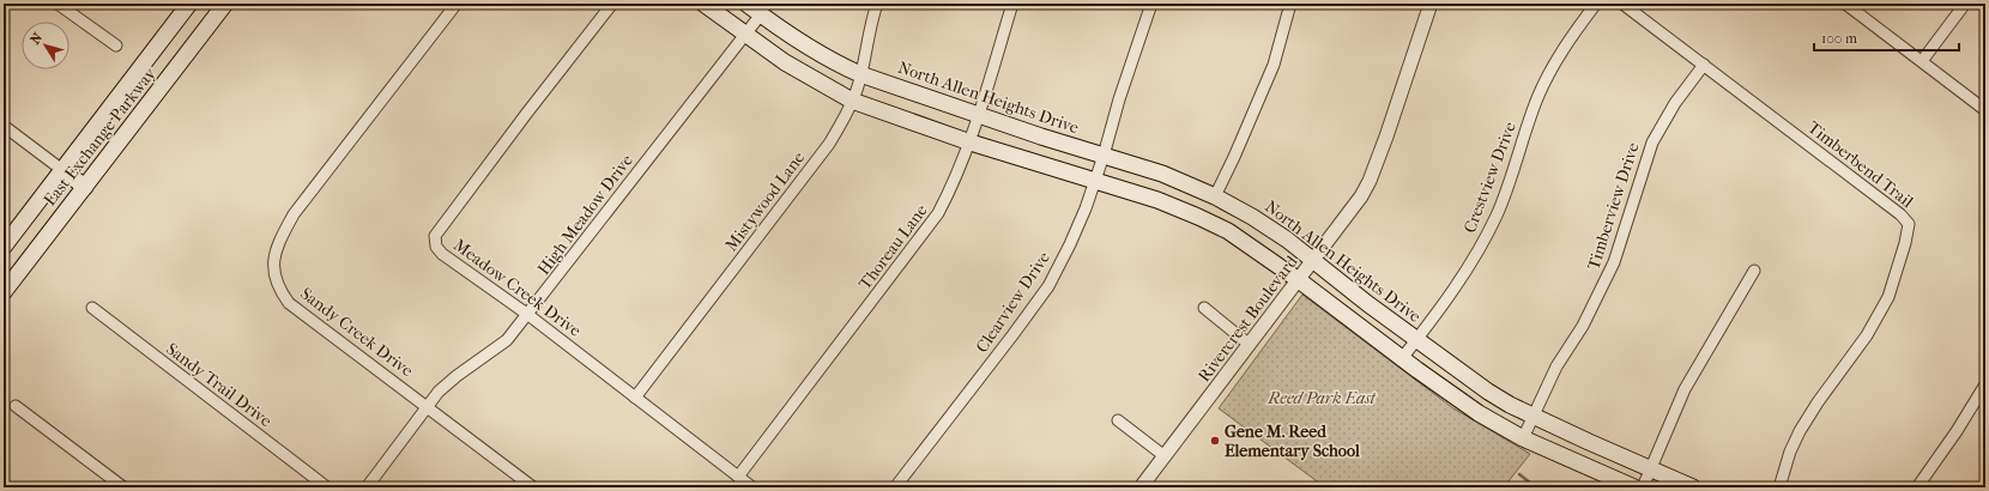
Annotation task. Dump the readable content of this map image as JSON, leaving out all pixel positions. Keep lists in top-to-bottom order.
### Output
{
  "streets": {
    "main road": ["North Allen Heights Drive", "East Exchange Parkway"],
    "street": [
      "Timberbend Trail",
      "Crestview Drive",
      "Mistywood Lane",
      "Timberview Drive",
      "High Meadow Drive",
      "Thoreau Lane",
      "Meadow Creek Drive",
      "Clearview Drive",
      "Rivercrest Boulevard",
      "Sandy Creek Drive",
      "Sandy Trail Drive"
    ]
  },
  "crossings": [
    ["North Allen Heights Drive", "Crestview Drive"],
    ["North Allen Heights Drive", "Mistywood Lane"],
    ["North Allen Heights Drive", "Timberview Drive"],
    ["North Allen Heights Drive", "High Meadow Drive"],
    ["North Allen Heights Drive", "Thoreau Lane"],
    ["North Allen Heights Drive", "Clearview Drive"],
    ["North Allen Heights Drive", "Rivercrest Boulevard"],
    ["Timberbend Trail", "Timberview Drive"],
    ["Mistywood Lane", "Meadow Creek Drive"],
    ["High Meadow Drive", "Meadow Creek Drive"],
    ["High Meadow Drive", "Sandy Creek Drive"],
    ["Thoreau Lane", "Meadow Creek Drive"]
  ],
  "parks": ["Reed Park East"],
  "places": ["Gene M. Reed Elementary School"],
  "scale_bar": "100 m",
  "north": "top left"
}
